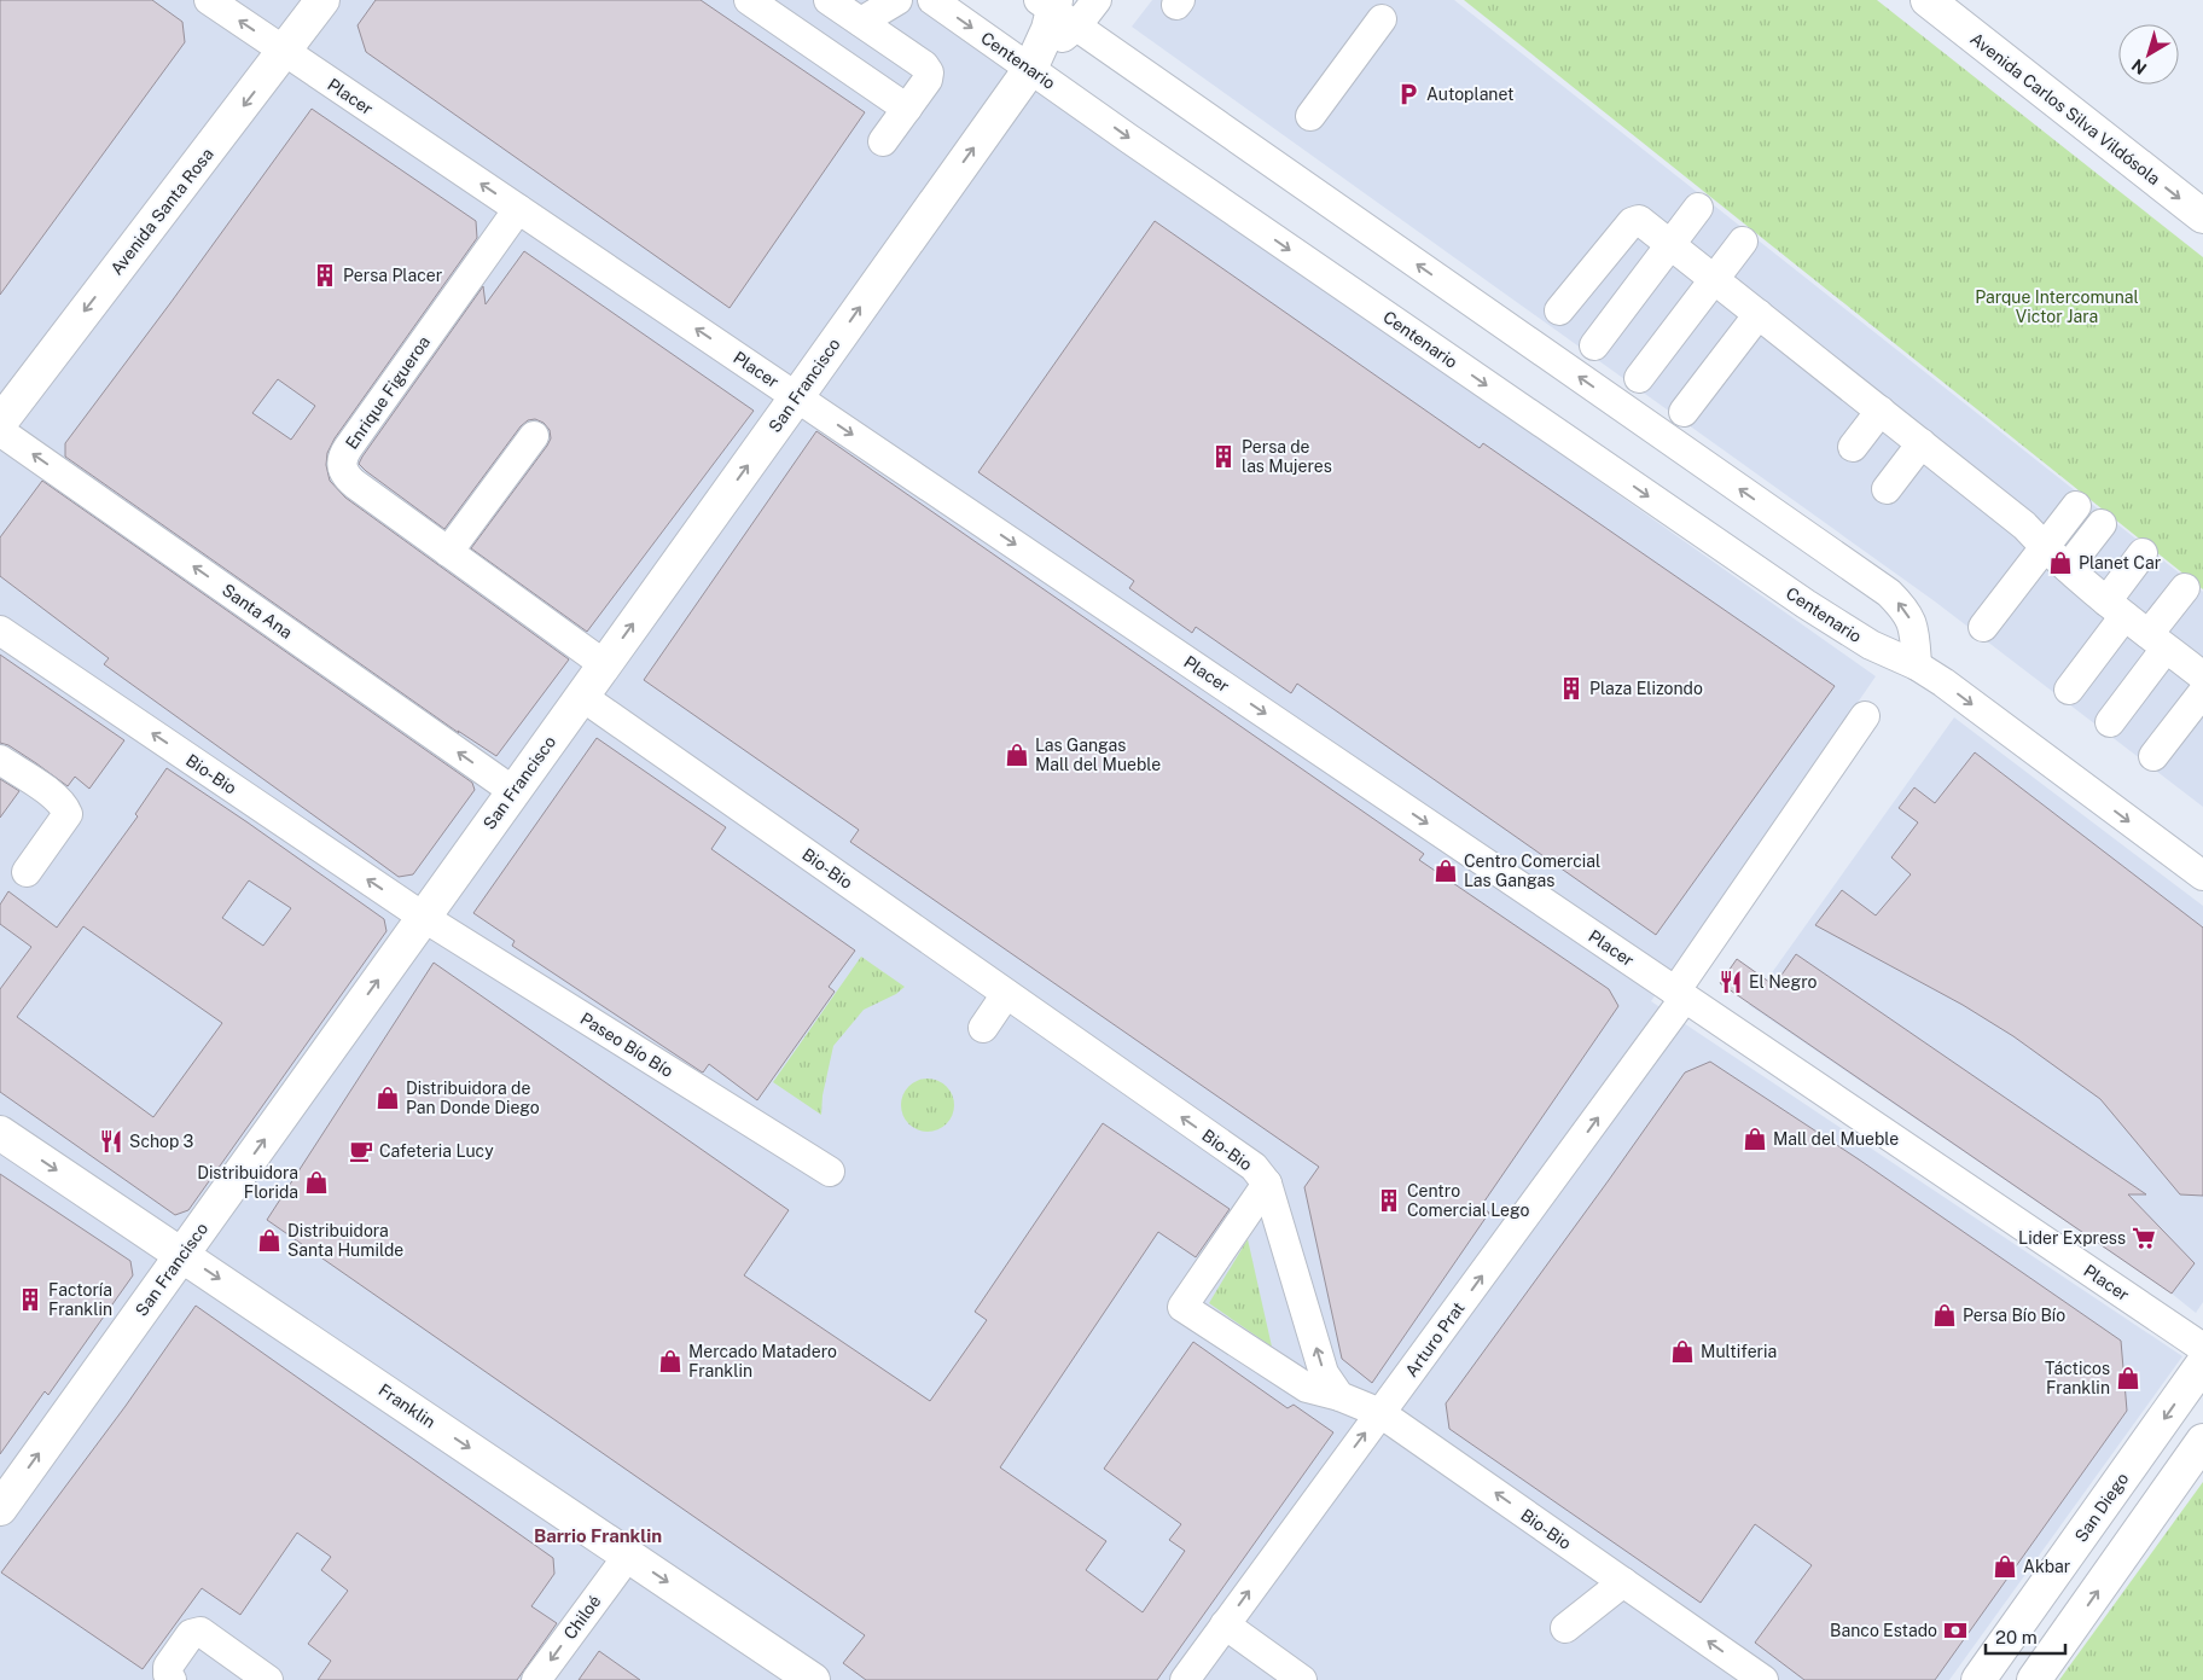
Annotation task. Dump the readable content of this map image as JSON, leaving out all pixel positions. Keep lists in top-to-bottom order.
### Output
{
  "streets": {
    "main road": [
      "Avenida Carlos Silva Vildósola",
      "Avenida Santa Rosa",
      "San Francisco",
      "Franklin",
      "San Diego"
    ],
    "street": [
      "Centenario",
      "Placer",
      "Enrique Figueroa",
      "Santa Ana",
      "Bio-Bio",
      "Paseo Bío Bío",
      "Arturo Prat",
      "Chiloé"
    ]
  },
  "crossings": [
    ["Centenario", "San Francisco"],
    ["Placer", "Avenida Santa Rosa"],
    ["Placer", "San Francisco"],
    ["Placer", "Enrique Figueroa"],
    ["Placer", "Arturo Prat"],
    ["San Francisco", "Enrique Figueroa"],
    ["San Francisco", "Santa Ana"],
    ["San Francisco", "Bio-Bio"],
    ["San Francisco", "Paseo Bío Bío"],
    ["San Francisco", "Franklin"],
    ["Bio-Bio", "Paseo Bío Bío"],
    ["Bio-Bio", "Arturo Prat"],
    ["Franklin", "Chiloé"]
  ],
  "one_way": [
    "Avenida Carlos Silva Vildósola",
    "Avenida Santa Rosa",
    "San Francisco",
    "Santa Ana",
    "Bio-Bio",
    "Arturo Prat",
    "Franklin",
    "Chiloé"
  ],
  "districts": ["Barrio Franklin"],
  "parks": ["Parque Intercomunal Victor Jara"],
  "places": {
    "parking": ["Autoplanet"],
    "building": [
      "Persa Placer",
      "Persa de las Mujeres",
      "Plaza Elizondo",
      "Centro Comercial Lego",
      "Factoría Franklin"
    ],
    "shop": [
      "Planet Car",
      "Las Gangas Mall del Mueble",
      "Centro Comercial Las Gangas",
      "Distribuidora de Pan Donde Diego",
      "Mall del Mueble",
      "Distribuidora Florida",
      "Distribuidora Santa Humilde",
      "Persa Bío Bío",
      "Multiferia",
      "Mercado Matadero Franklin",
      "Tácticos Franklin",
      "Akbar"
    ],
    "restaurant": ["El Negro", "Schop 3"],
    "cafe": ["Cafeteria Lucy"],
    "supermarket": ["Lider Express"],
    "bank": ["Banco Estado"]
  },
  "scale_bar": "20 m",
  "north": "bottom left"
}
